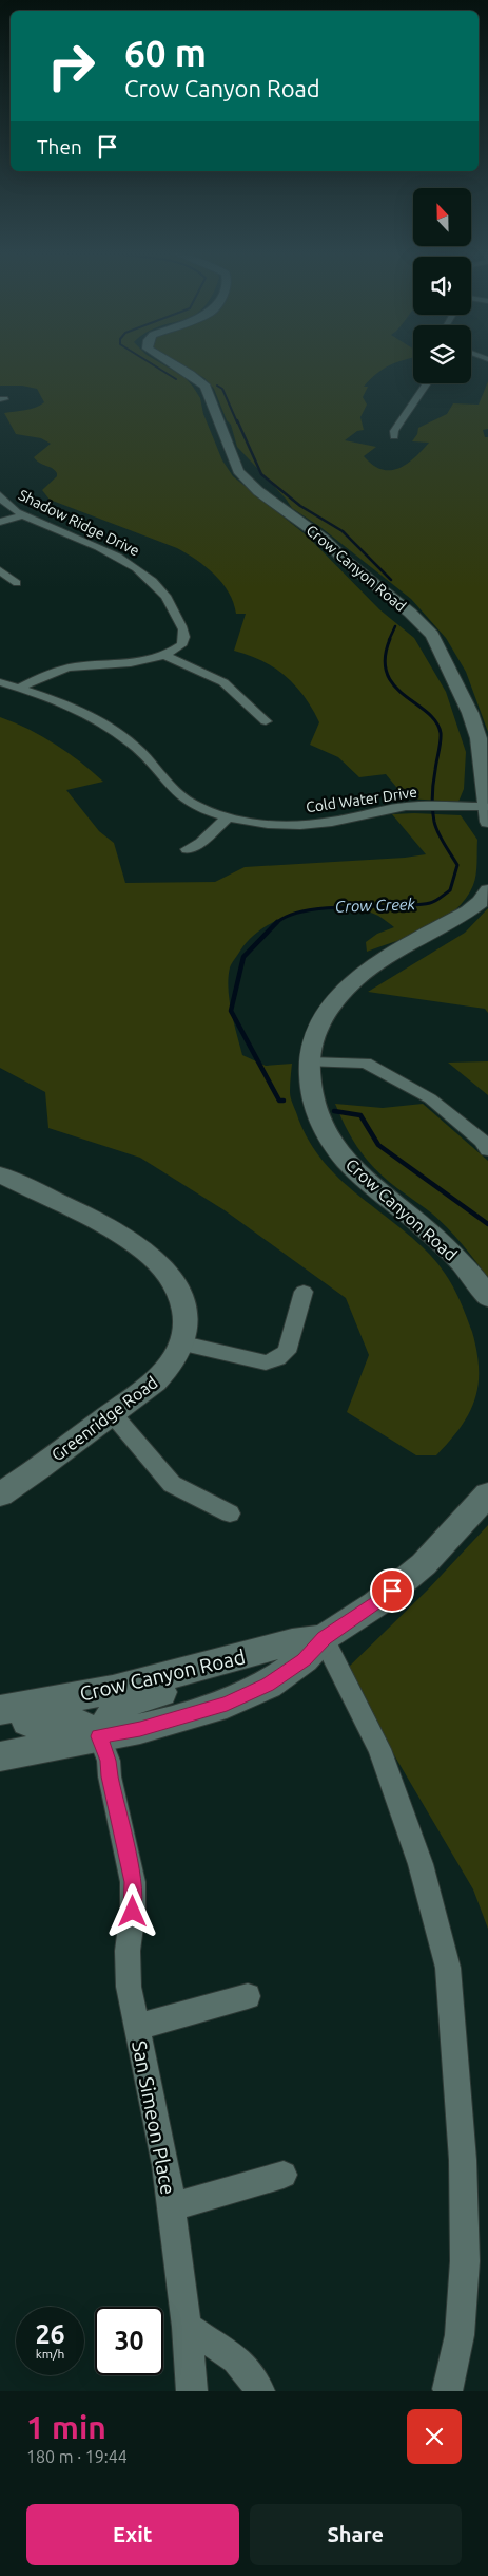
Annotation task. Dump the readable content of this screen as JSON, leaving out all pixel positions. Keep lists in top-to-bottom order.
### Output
{
  "streets": {
    "main road": ["Crow Canyon Road", "Greenridge Road"],
    "street": ["Shadow Ridge Drive", "Cold Water Drive", "San Simeon Place"]
  },
  "crossings": [
    ["Crow Canyon Road", "Cold Water Drive"],
    ["Crow Canyon Road", "San Simeon Place"]
  ],
  "water": ["Crow Creek"],
  "north": "top",
  "page": {
    "turn": ["60 m", "Crow Canyon Road"],
    "then": "Then",
    "speed": "26 km/h",
    "limit": "30",
    "heading": ["1 min", "180 m · 19:44"],
    "buttons": ["Exit", "Share"]
  }
}
